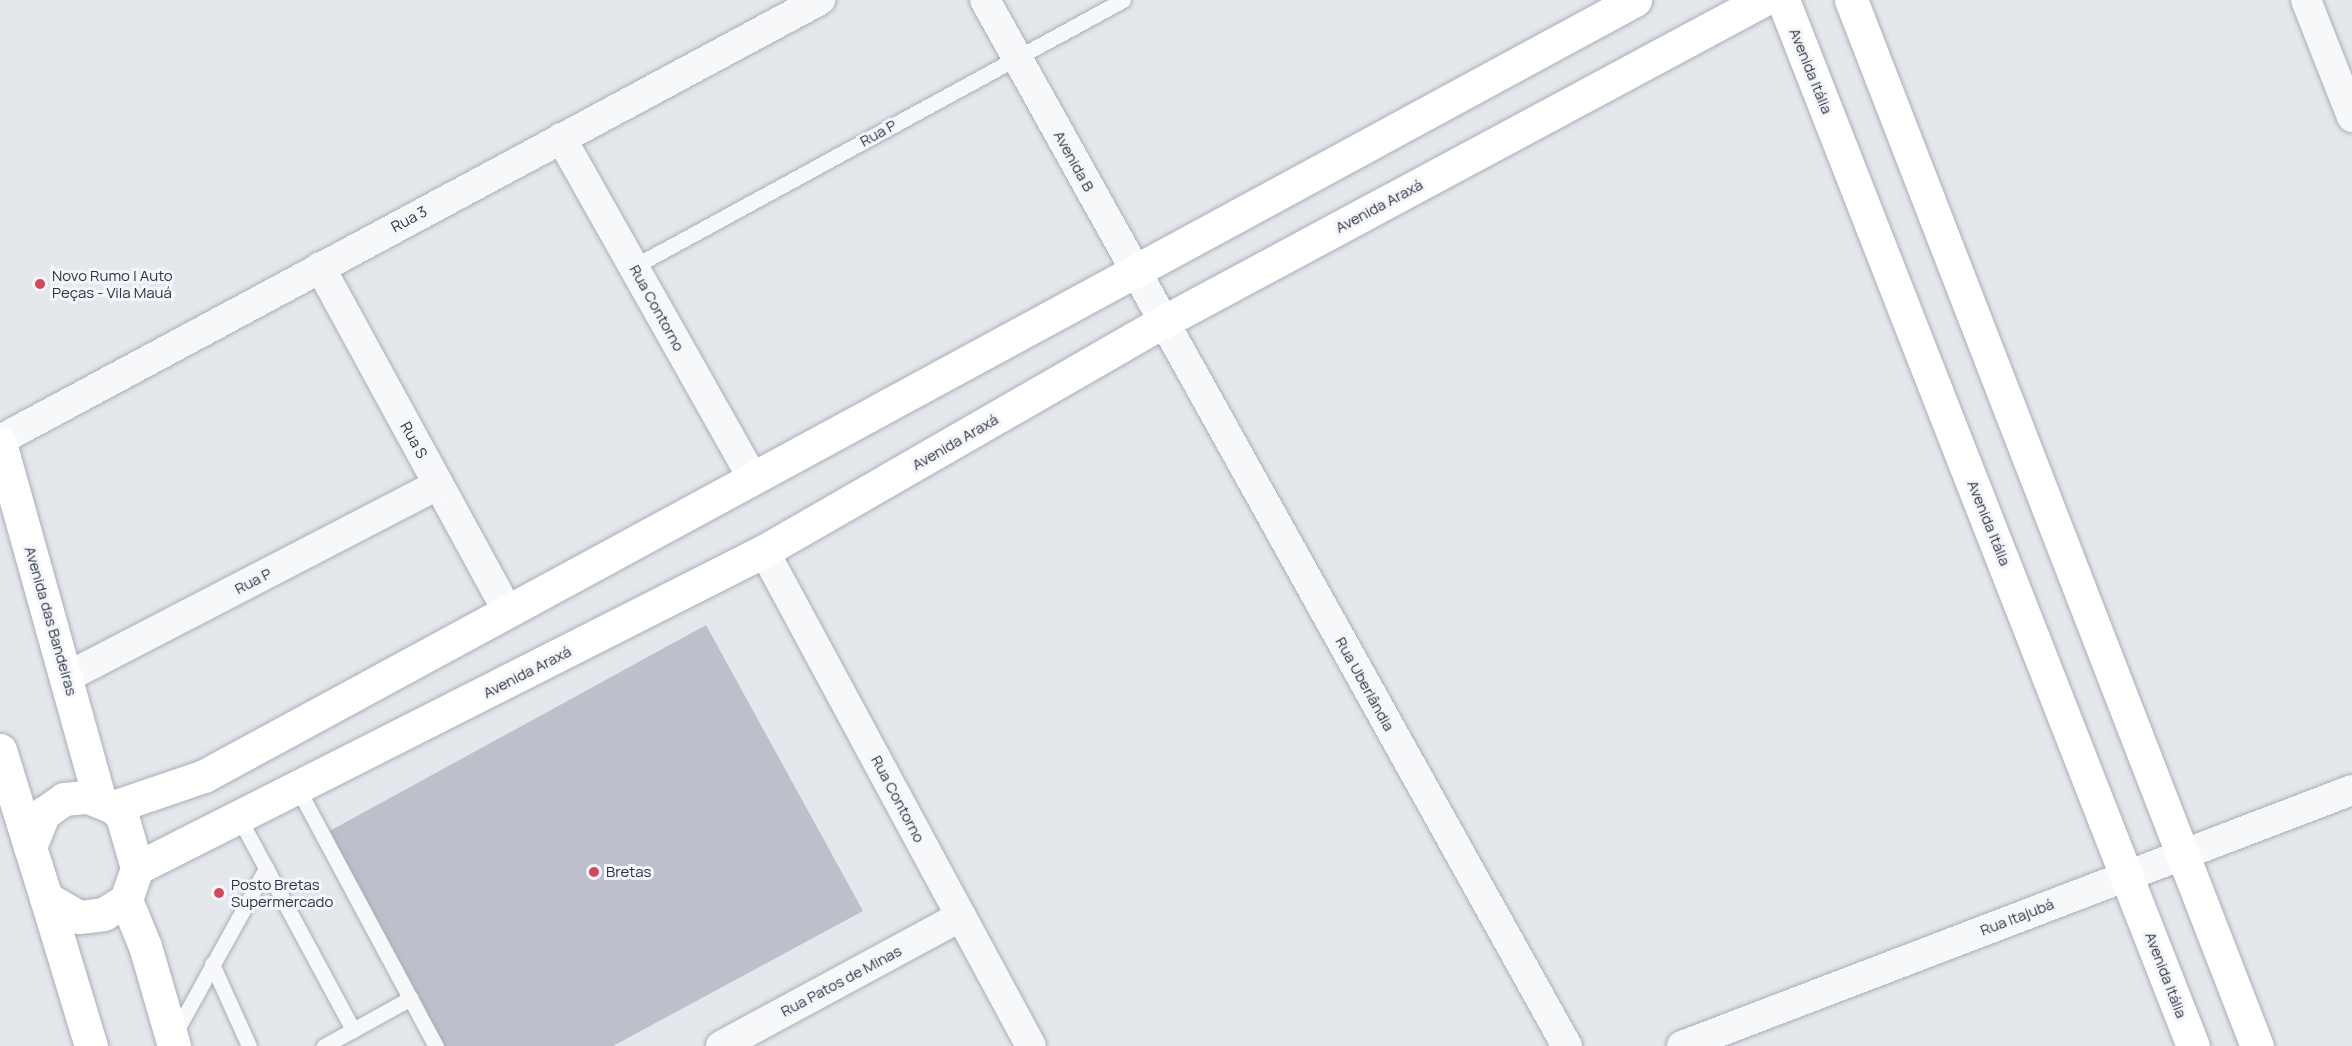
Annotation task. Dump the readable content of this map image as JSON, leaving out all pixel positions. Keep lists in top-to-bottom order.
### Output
{
  "streets": {
    "main road": ["Avenida Itália", "Avenida Araxá", "Avenida das Bandeiras"],
    "street": [
      "Rua P",
      "Avenida B",
      "Rua 3",
      "Rua Contorno",
      "Rua S",
      "Rua Uberlândia",
      "Rua Itajubá",
      "Rua Patos de Minas"
    ]
  },
  "crossings": [
    ["Avenida Itália", "Rua Itajubá"],
    ["Rua P", "Avenida B"],
    ["Rua P", "Rua Contorno"],
    ["Rua P", "Rua S"],
    ["Rua P", "Avenida das Bandeiras"],
    ["Avenida B", "Avenida Araxá"],
    ["Avenida B", "Rua Uberlândia"],
    ["Avenida Araxá", "Rua Contorno"],
    ["Avenida Araxá", "Avenida das Bandeiras"],
    ["Avenida Araxá", "Rua Uberlândia"],
    ["Rua 3", "Rua Contorno"],
    ["Rua 3", "Rua S"],
    ["Rua 3", "Avenida das Bandeiras"],
    ["Rua Contorno", "Rua Patos de Minas"]
  ],
  "places": ["Novo Rumo | Auto Peças - Vila Mauá", "Bretas", "Posto Bretas Supermercado"]
}
